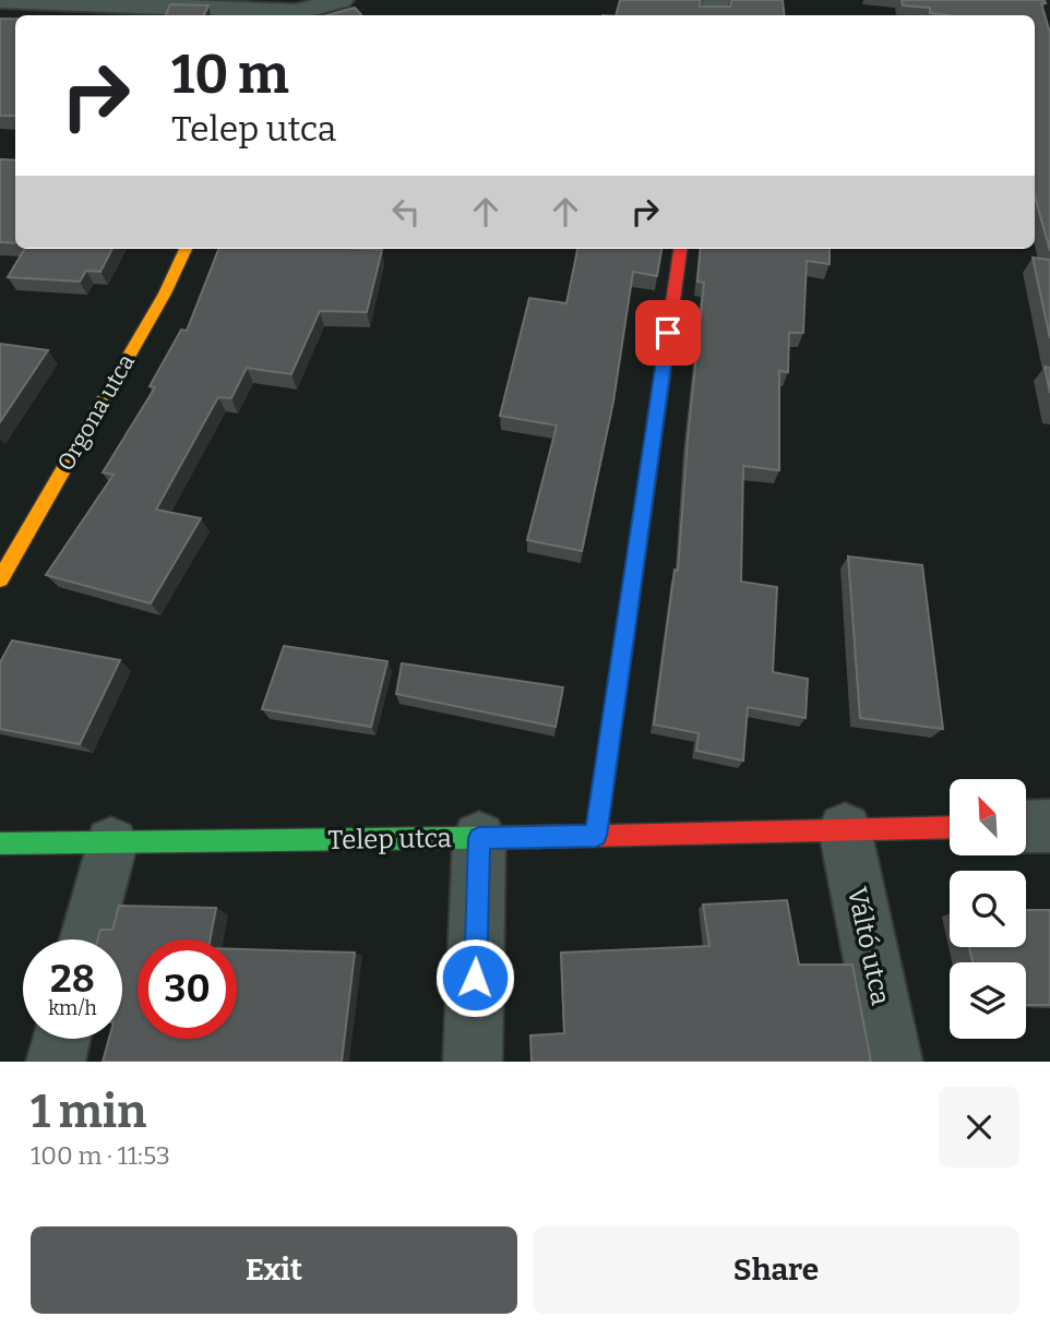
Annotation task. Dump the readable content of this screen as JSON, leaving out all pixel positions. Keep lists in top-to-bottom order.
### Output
{
  "streets": {
    "street": ["Orgona utca", "Telep utca", "Váltó utca"]
  },
  "crossings": [
    ["Telep utca", "Váltó utca"]
  ],
  "north": "top left",
  "page": {
    "turn": ["10 m", "Telep utca"],
    "speed": "28 km/h",
    "limit": "30",
    "heading": ["1 min", "100 m · 11:53"],
    "buttons": ["Exit", "Share"]
  }
}
